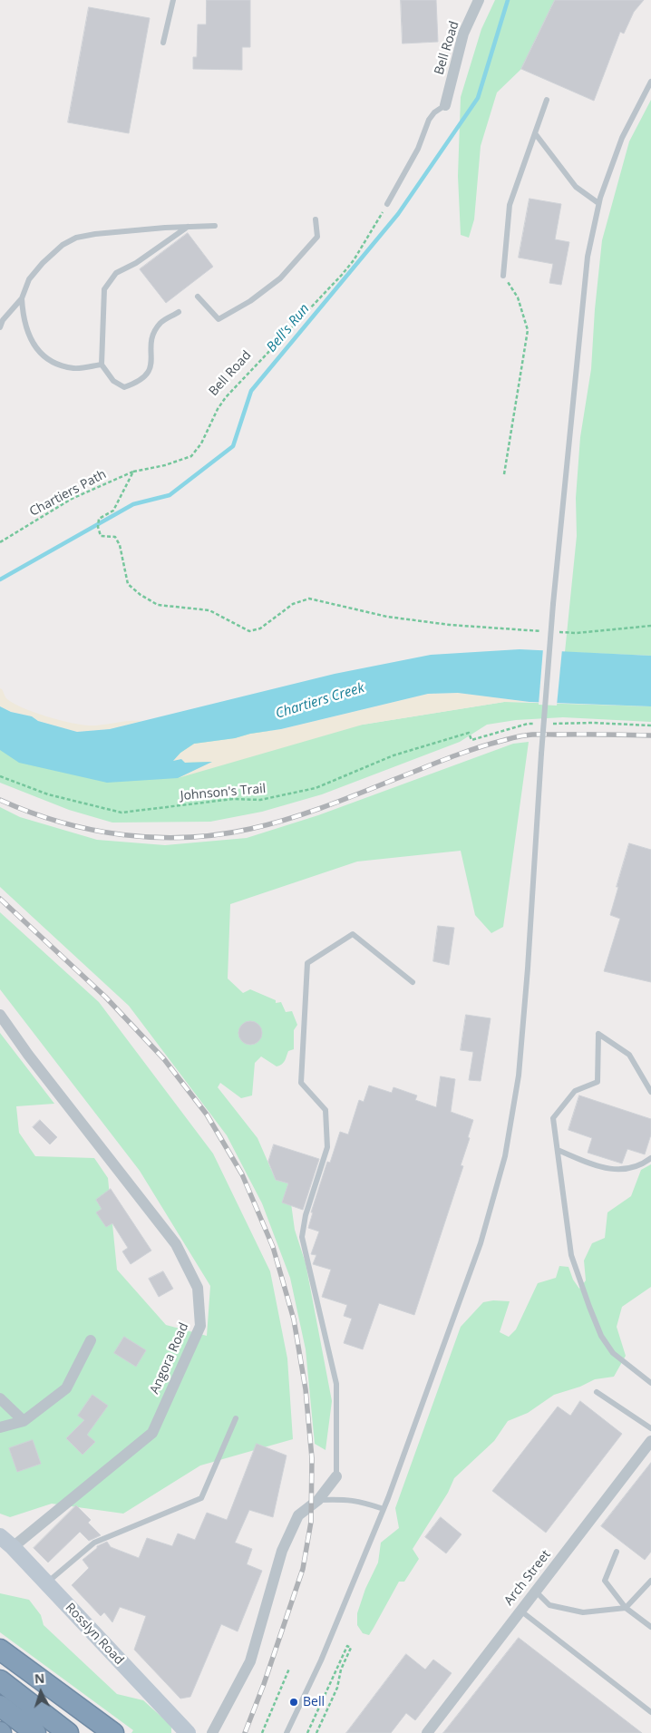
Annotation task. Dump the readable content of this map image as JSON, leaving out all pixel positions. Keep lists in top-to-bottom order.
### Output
{
  "streets": {
    "street": [
      "Bell Road",
      "Angora Road",
      "Arch Street",
      "Rosslyn Road"
    ],
    "path": ["Chartiers Path", "Johnson's Trail"]
  },
  "crossings": [
    ["Bell Road", "Chartiers Path"],
    ["Angora Road", "Rosslyn Road"]
  ],
  "water": ["Bell's Run", "Chartiers Creek"],
  "places": ["Bell"],
  "north": "top"
}
